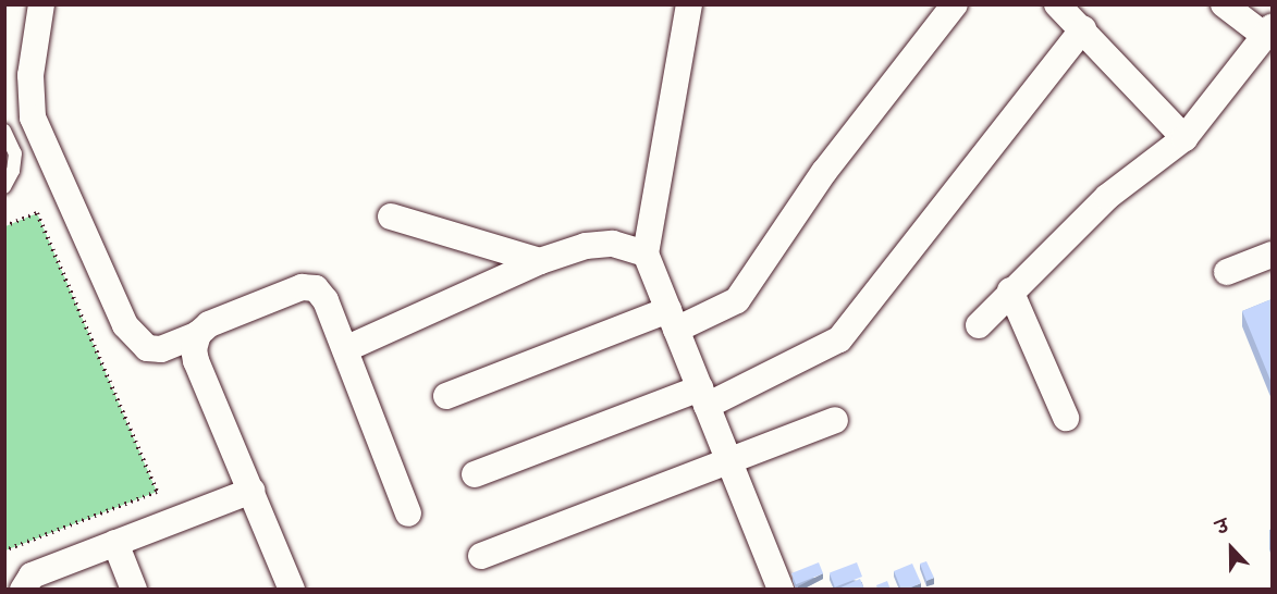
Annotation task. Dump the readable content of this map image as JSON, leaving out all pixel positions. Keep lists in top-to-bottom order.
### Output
{
  "north": "top"
}
